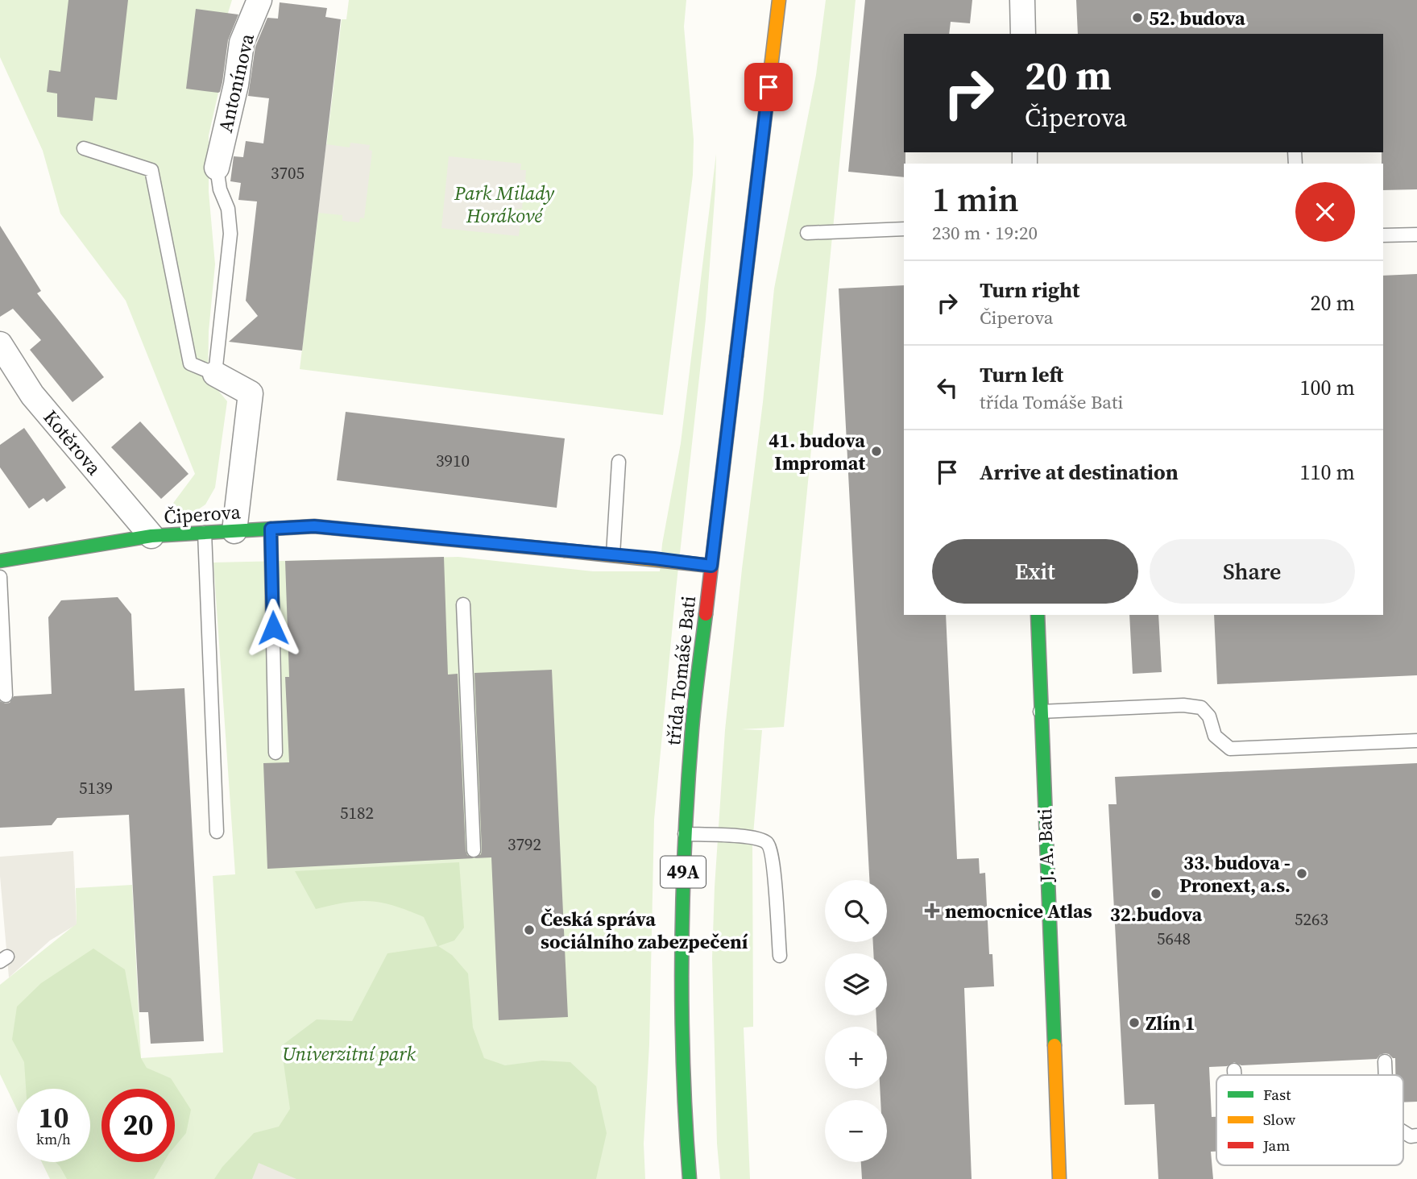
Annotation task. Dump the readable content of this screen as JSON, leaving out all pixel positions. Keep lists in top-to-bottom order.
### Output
{
  "streets": {
    "street": [
      "Antonínova",
      "Kotěrova",
      "Čiperova",
      "třída Tomáše Bati",
      "J. A. Bati",
      "49A"
    ]
  },
  "crossings": [
    ["Kotěrova", "Čiperova"],
    ["Čiperova", "třída Tomáše Bati"]
  ],
  "parks": ["Park Milady Horákové", "Univerzitní park"],
  "places": {
    "other": [
      "52. budova",
      "41. budova Impromat",
      "33. budova - Pronext, a.s.",
      "32.budova",
      "Česká správa sociálního zabezpečení",
      "Zlín 1"
    ],
    "health": ["nemocnice Atlas"]
  },
  "house_numbers": [
    "3705",
    "3910",
    "5139",
    "5182",
    "3792",
    "5263",
    "5648"
  ],
  "legend": ["Fast", "Slow", "Jam"],
  "page": {
    "turn": ["20 m", "Čiperova"],
    "heading": ["1 min", "230 m · 19:20"],
    "list": [
      {
        "name": "Turn right",
        "note": "Čiperova",
        "value": "20 m"
      },
      {
        "name": "Turn left",
        "note": "třída Tomáše Bati",
        "value": "100 m"
      },
      {
        "name": "Arrive at destination",
        "value": "110 m"
      }
    ],
    "buttons": ["Exit", "Share"],
    "map_buttons": ["+", "−"],
    "speed": "10 km/h",
    "limit": "20"
  }
}
